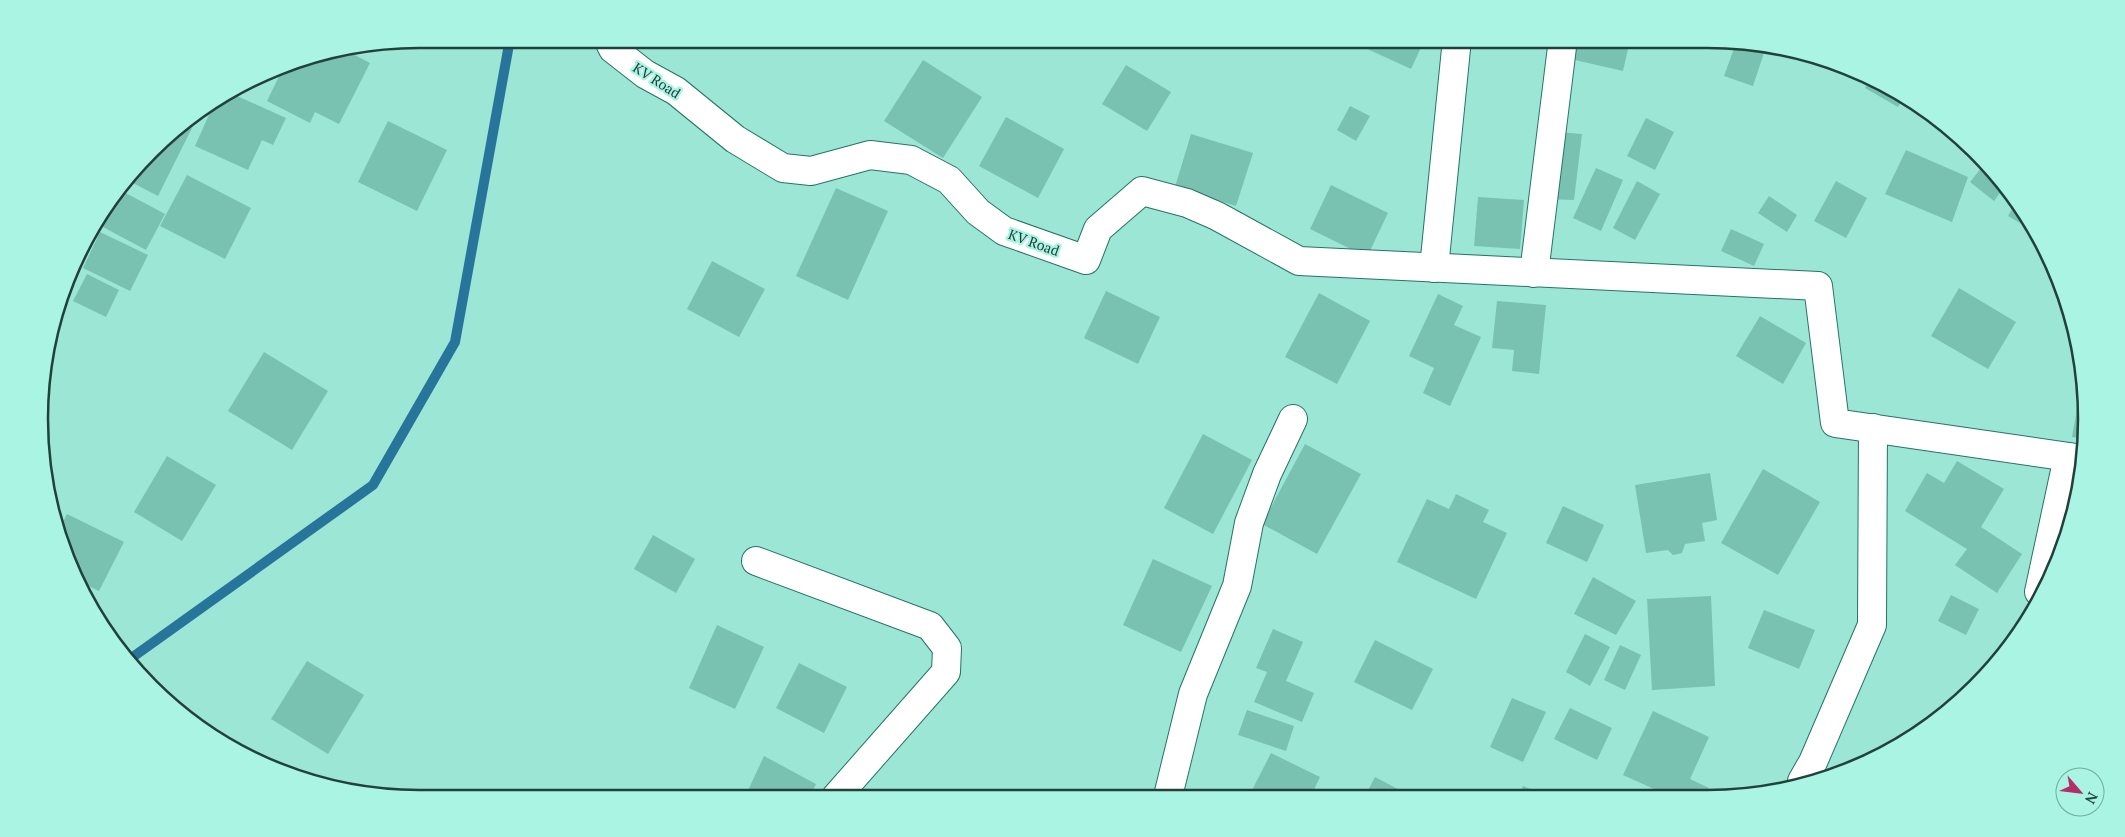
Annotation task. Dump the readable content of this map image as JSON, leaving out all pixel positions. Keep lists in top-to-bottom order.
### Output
{
  "streets": {
    "street": ["KV Road"]
  },
  "north": "bottom right"
}
